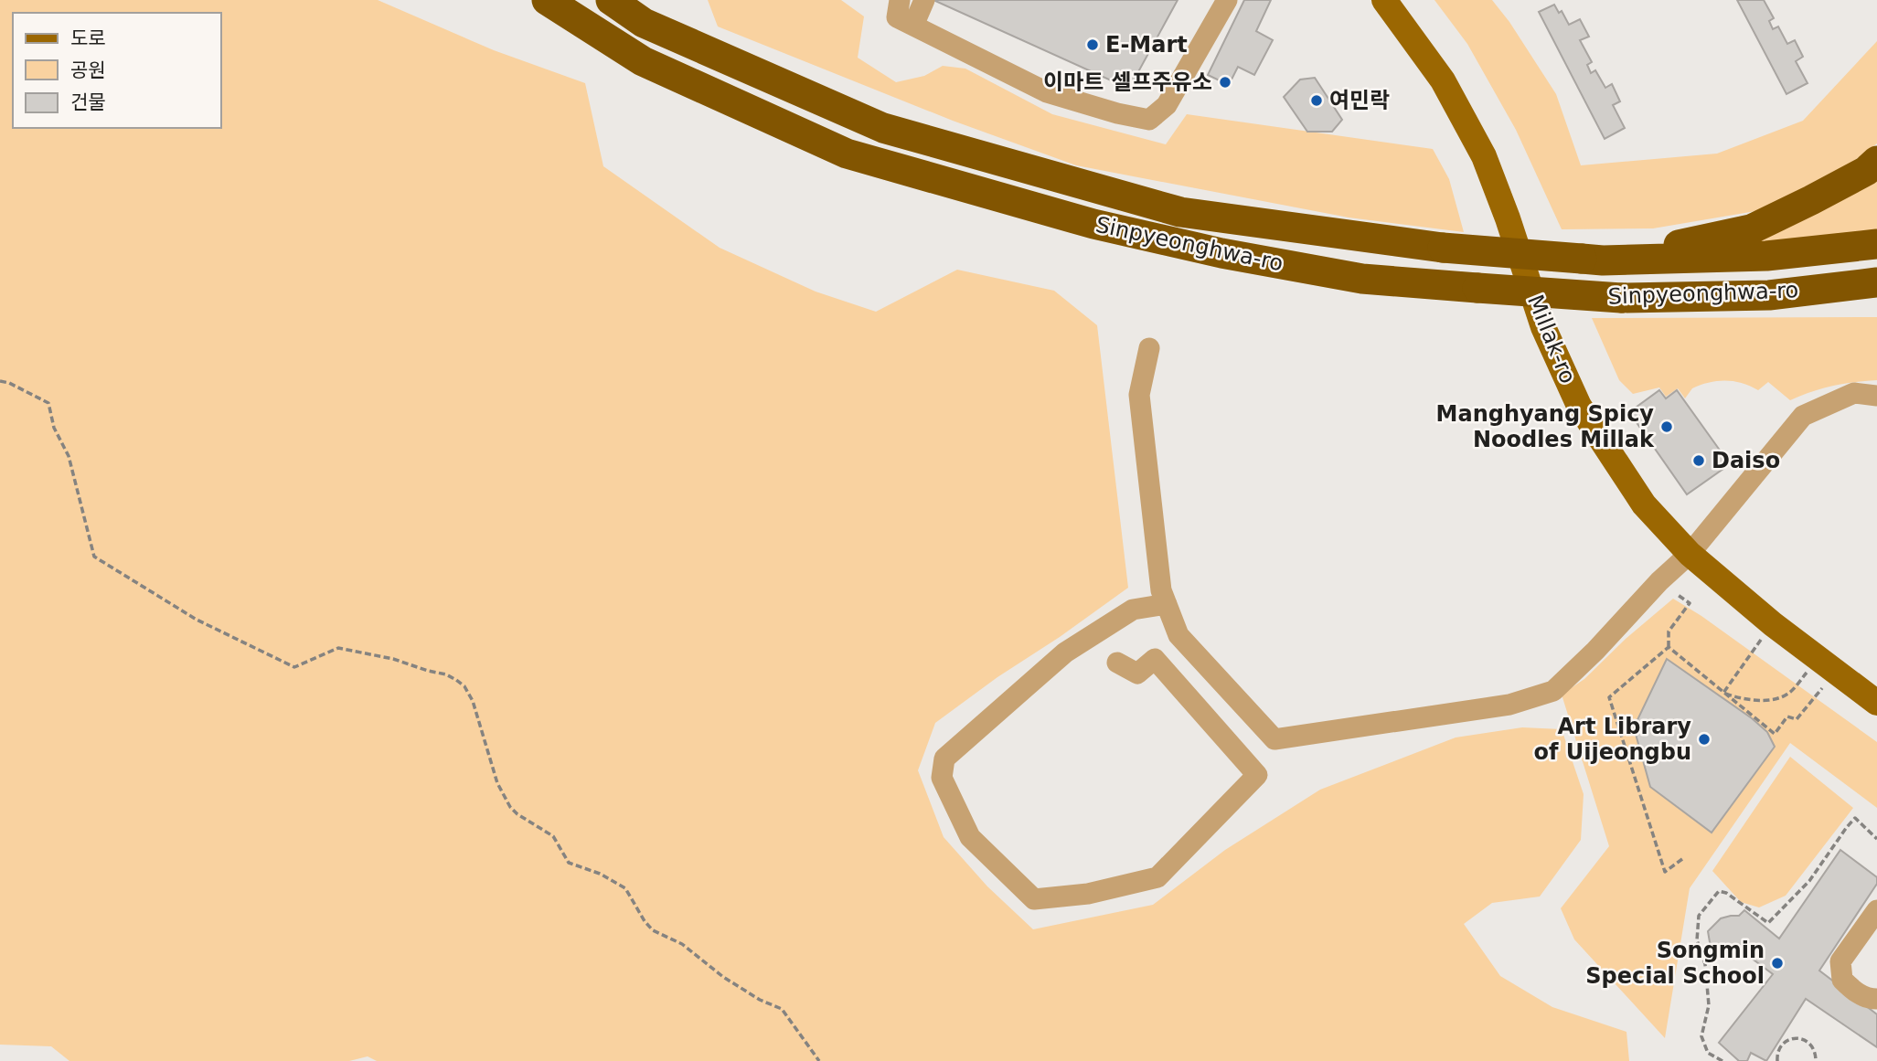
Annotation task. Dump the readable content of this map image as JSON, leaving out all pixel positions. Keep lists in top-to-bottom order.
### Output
{
  "streets": {
    "highway": ["Sinpyeonghwa-ro"],
    "main road": ["Millak-ro"]
  },
  "places": [
    "E-Mart",
    "이마트 셀프주유소",
    "여민락",
    "Manghyang Spicy Noodles Millak",
    "Daiso",
    "Art Library of Uijeongbu",
    "Songmin Special School"
  ],
  "legend": ["도로", "공원", "건물"]
}
